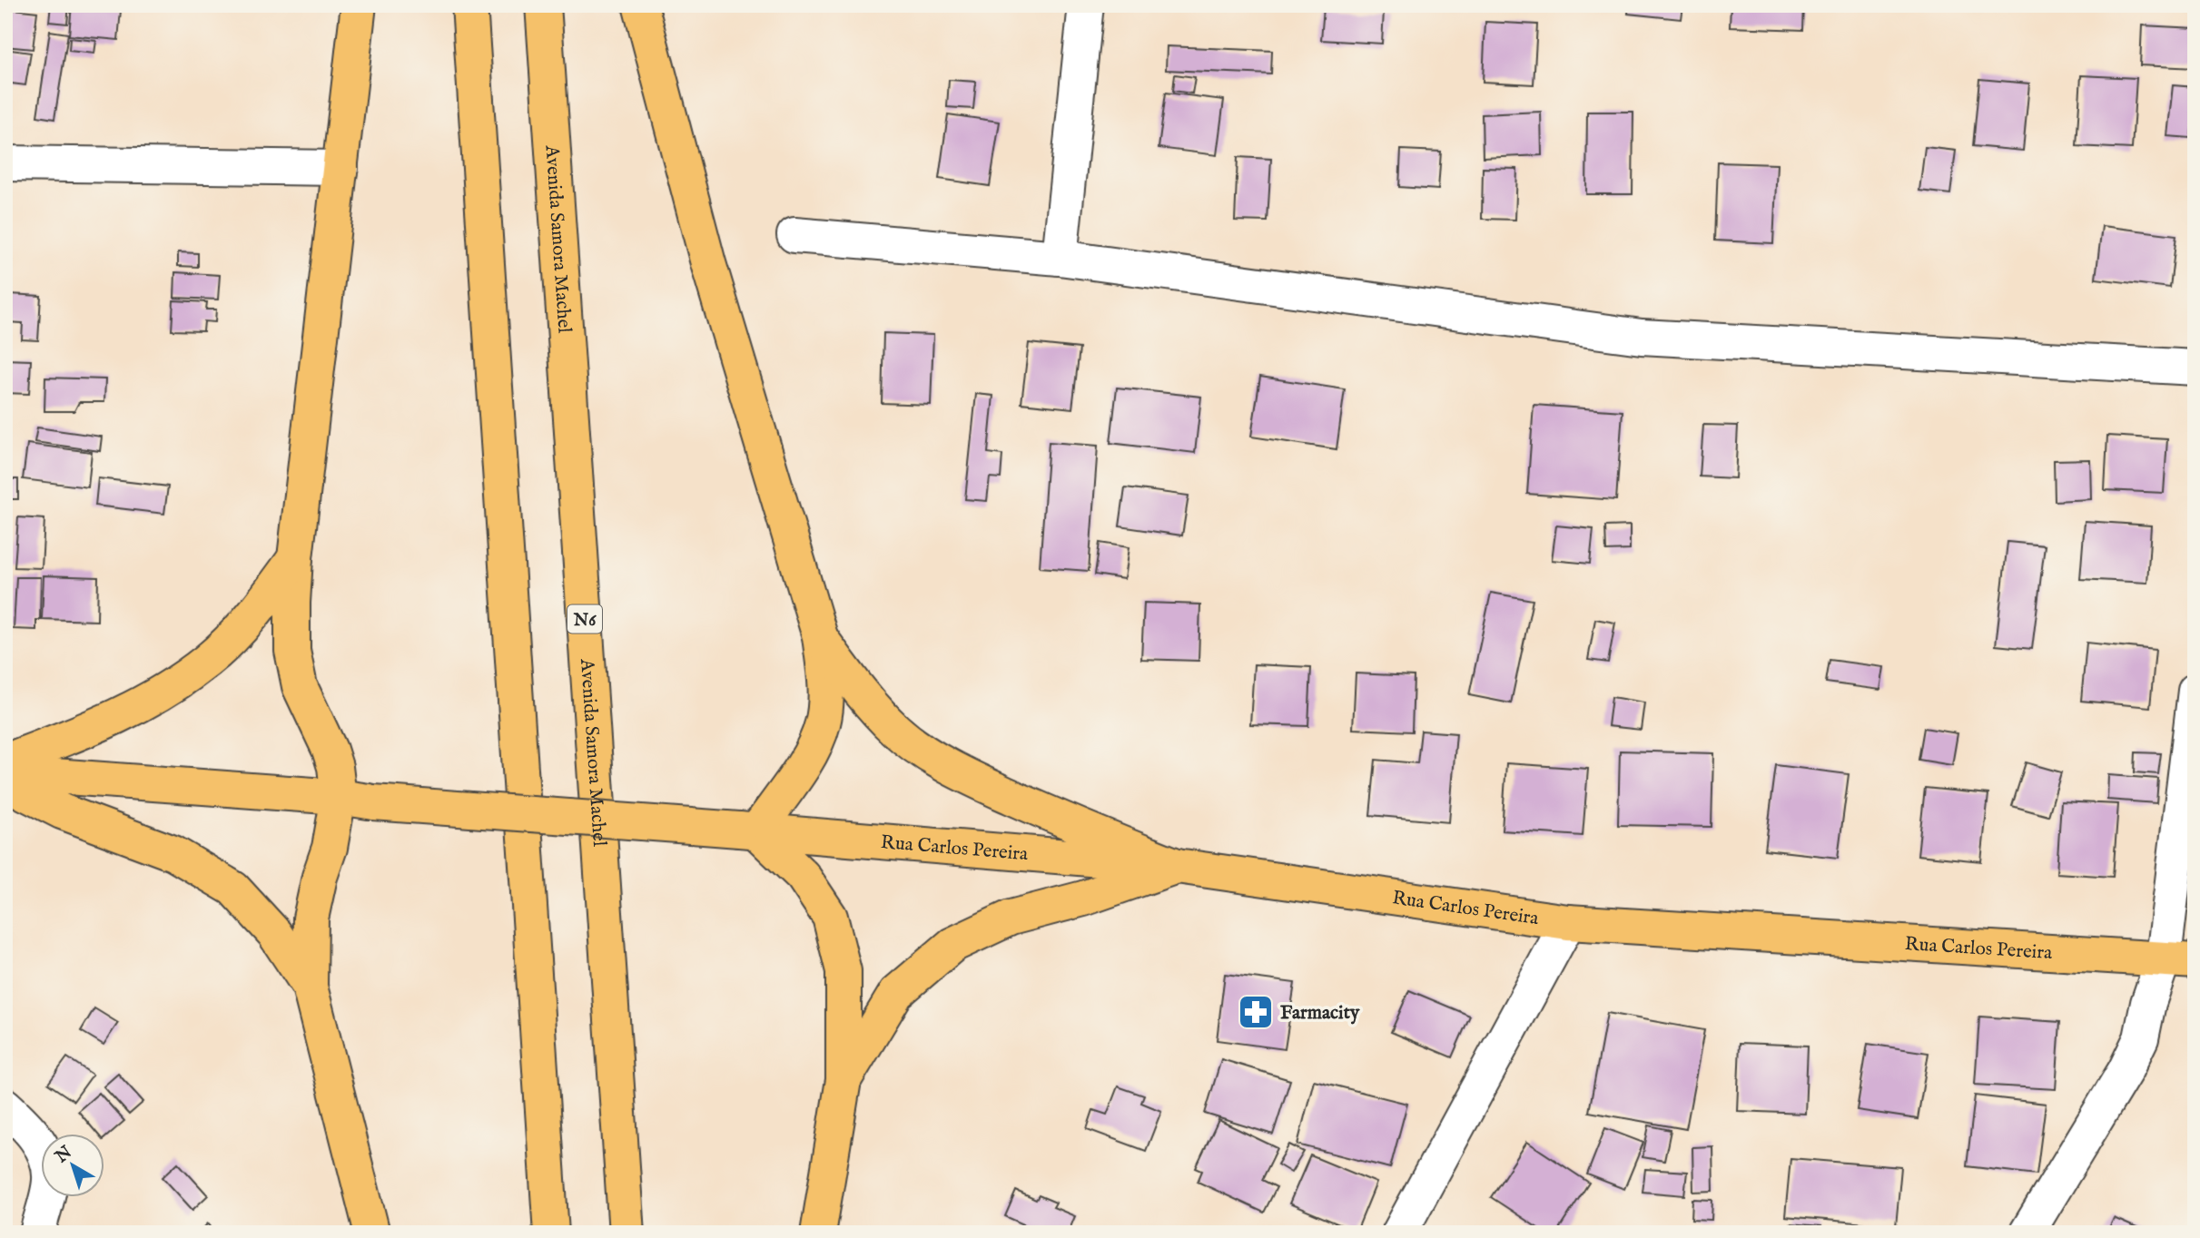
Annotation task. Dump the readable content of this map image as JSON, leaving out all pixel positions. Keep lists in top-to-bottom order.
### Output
{
  "streets": {
    "main road": ["Avenida Samora Machel", "N6", "Rua Carlos Pereira"]
  },
  "places": {
    "pharmacy": ["Farmacity"]
  },
  "north": "top left"
}
